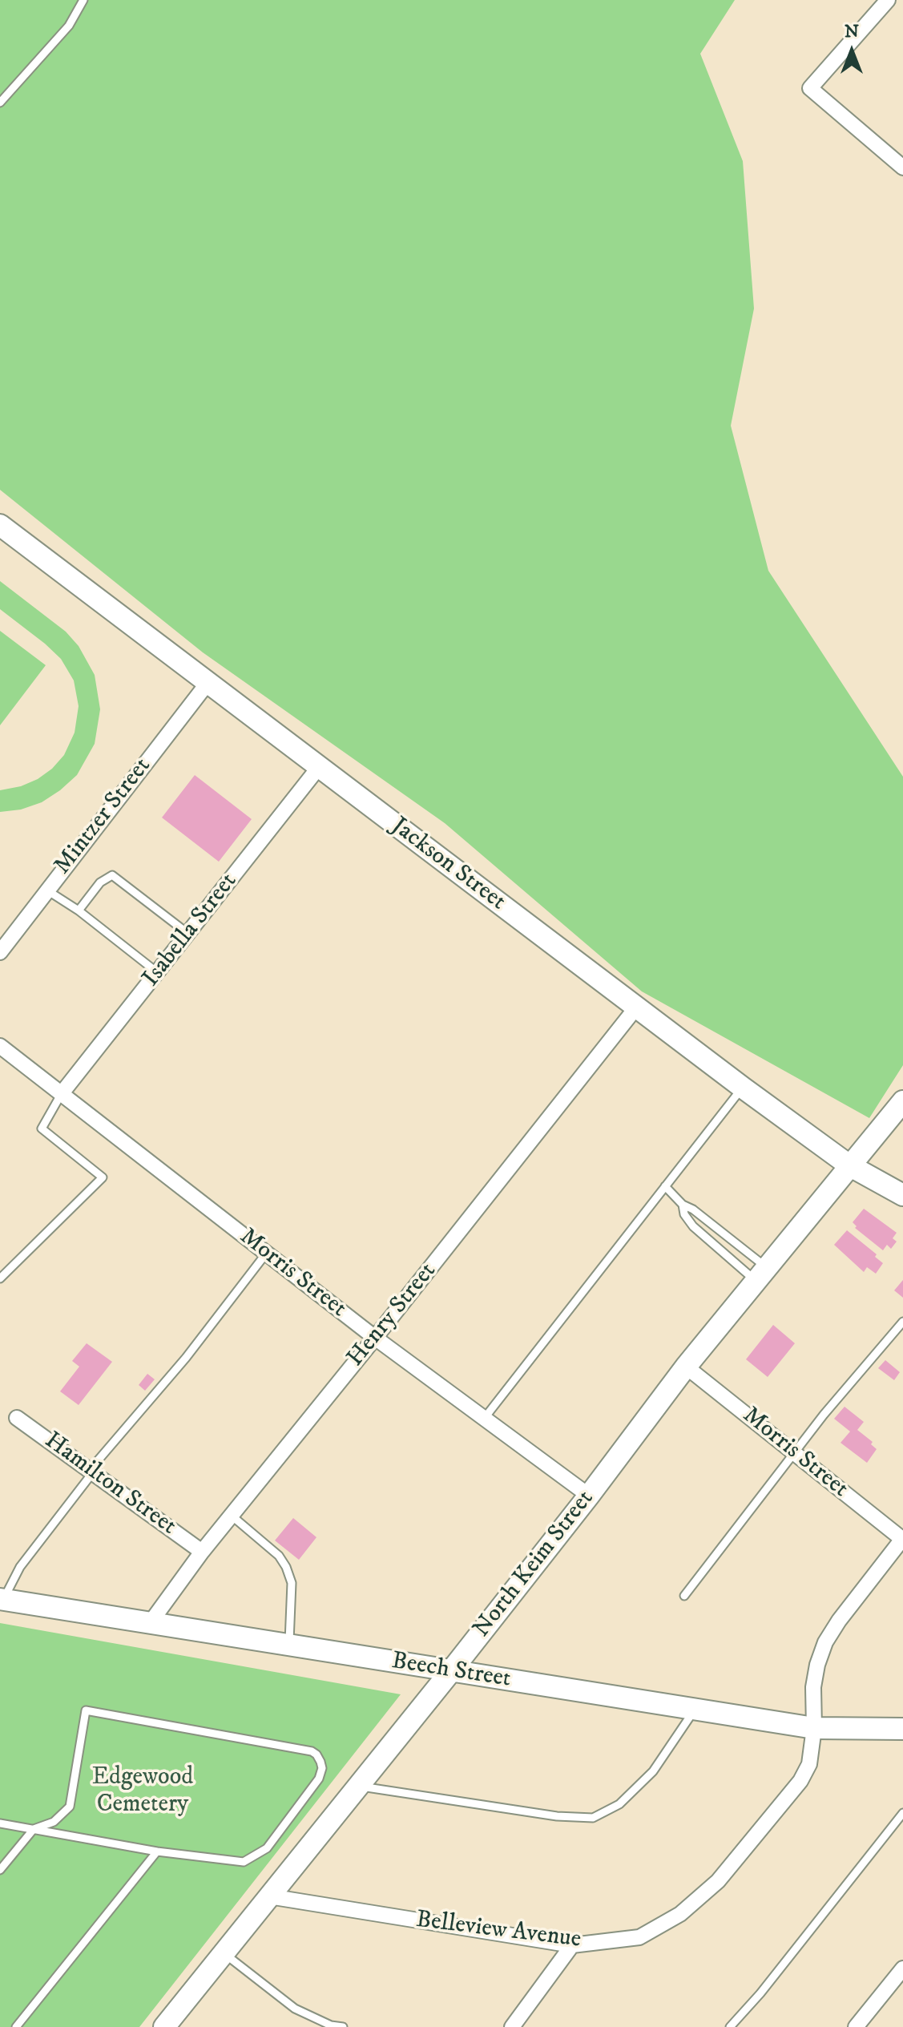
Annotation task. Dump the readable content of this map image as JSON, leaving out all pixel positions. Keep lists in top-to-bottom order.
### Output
{
  "streets": {
    "street": [
      "Mintzer Street",
      "Jackson Street",
      "Isabella Street",
      "Morris Street",
      "Henry Street",
      "Hamilton Street",
      "North Keim Street",
      "Beech Street",
      "Belleview Avenue"
    ]
  },
  "crossings": [
    ["Mintzer Street", "Jackson Street"],
    ["Jackson Street", "Isabella Street"],
    ["Jackson Street", "Henry Street"],
    ["Jackson Street", "North Keim Street"],
    ["Isabella Street", "Morris Street"],
    ["Morris Street", "Henry Street"],
    ["Morris Street", "North Keim Street"],
    ["Morris Street", "Belleview Avenue"],
    ["Henry Street", "Hamilton Street"],
    ["Henry Street", "Beech Street"],
    ["North Keim Street", "Beech Street"],
    ["North Keim Street", "Belleview Avenue"],
    ["Beech Street", "Belleview Avenue"]
  ],
  "parks": ["Edgewood Cemetery"],
  "north": "top"
}
